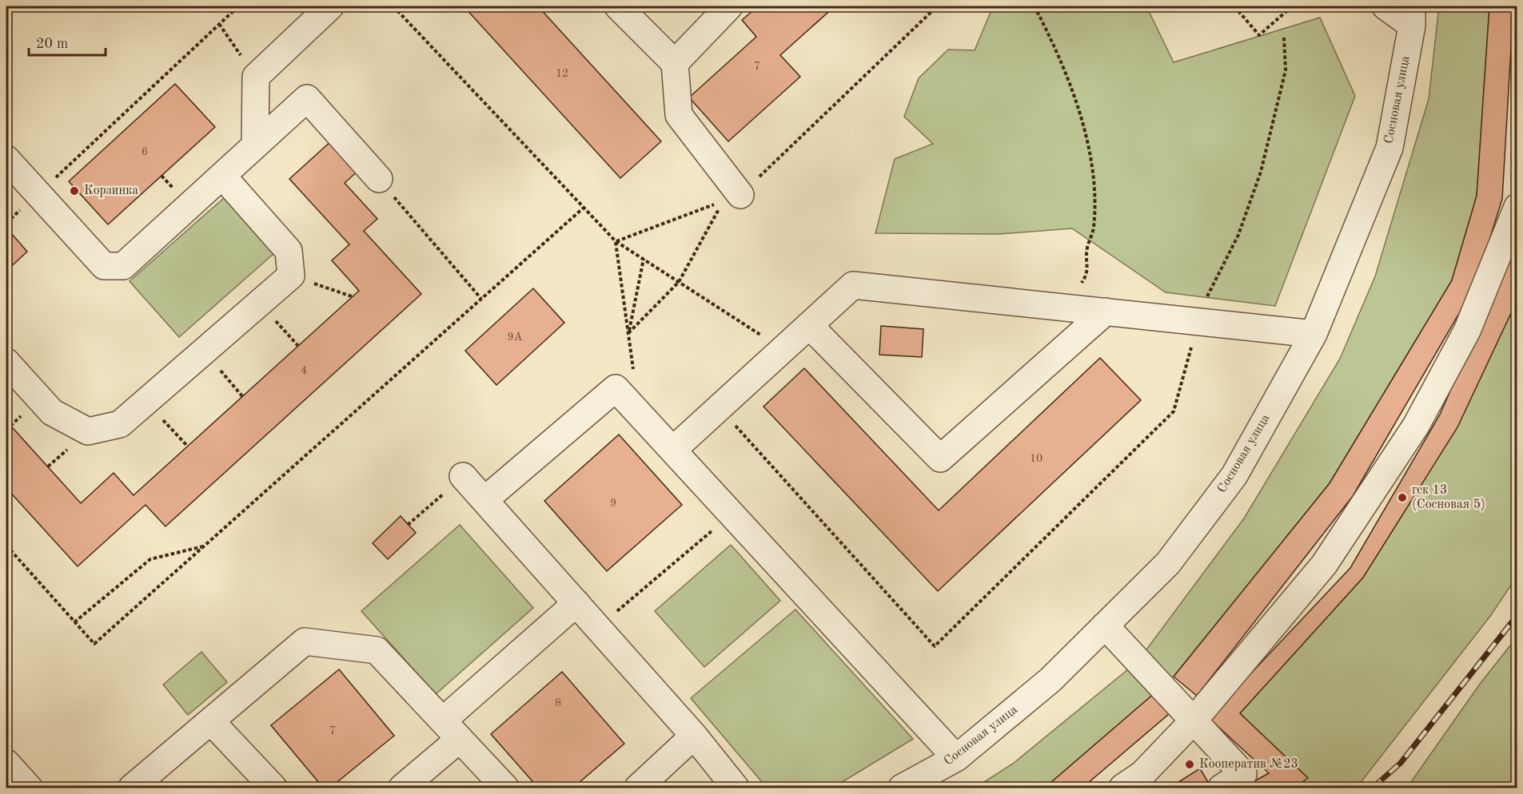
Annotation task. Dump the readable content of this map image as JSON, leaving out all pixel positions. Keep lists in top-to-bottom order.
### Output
{
  "streets": {
    "street": ["Сосновая улица"]
  },
  "places": ["Корзинка", "гск 13 (Сосновая 5)", "Кооператив №23"],
  "house_numbers": [
    "7",
    "12",
    "6",
    "9А",
    "4",
    "10",
    "9",
    "8",
    "7"
  ],
  "scale_bar": "20 m"
}
